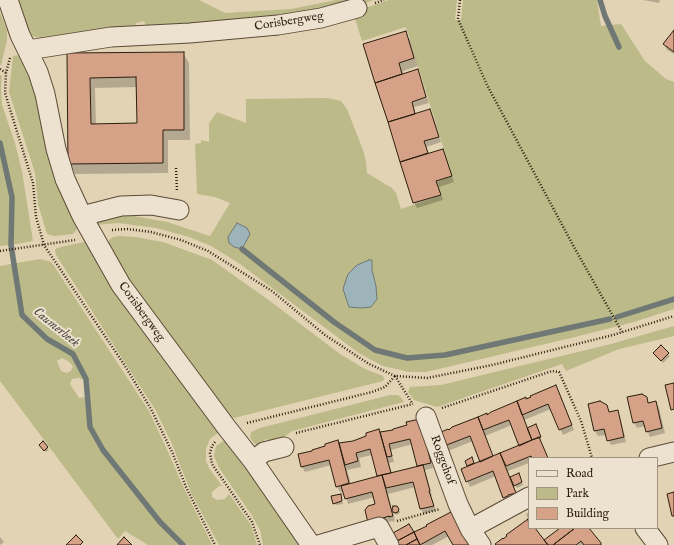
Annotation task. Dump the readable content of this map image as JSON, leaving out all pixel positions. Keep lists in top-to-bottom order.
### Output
{
  "streets": {
    "street": ["Corisbergweg", "Roggehof"]
  },
  "water": ["Caumerbeek"],
  "legend": ["Road", "Park", "Building"]
}
